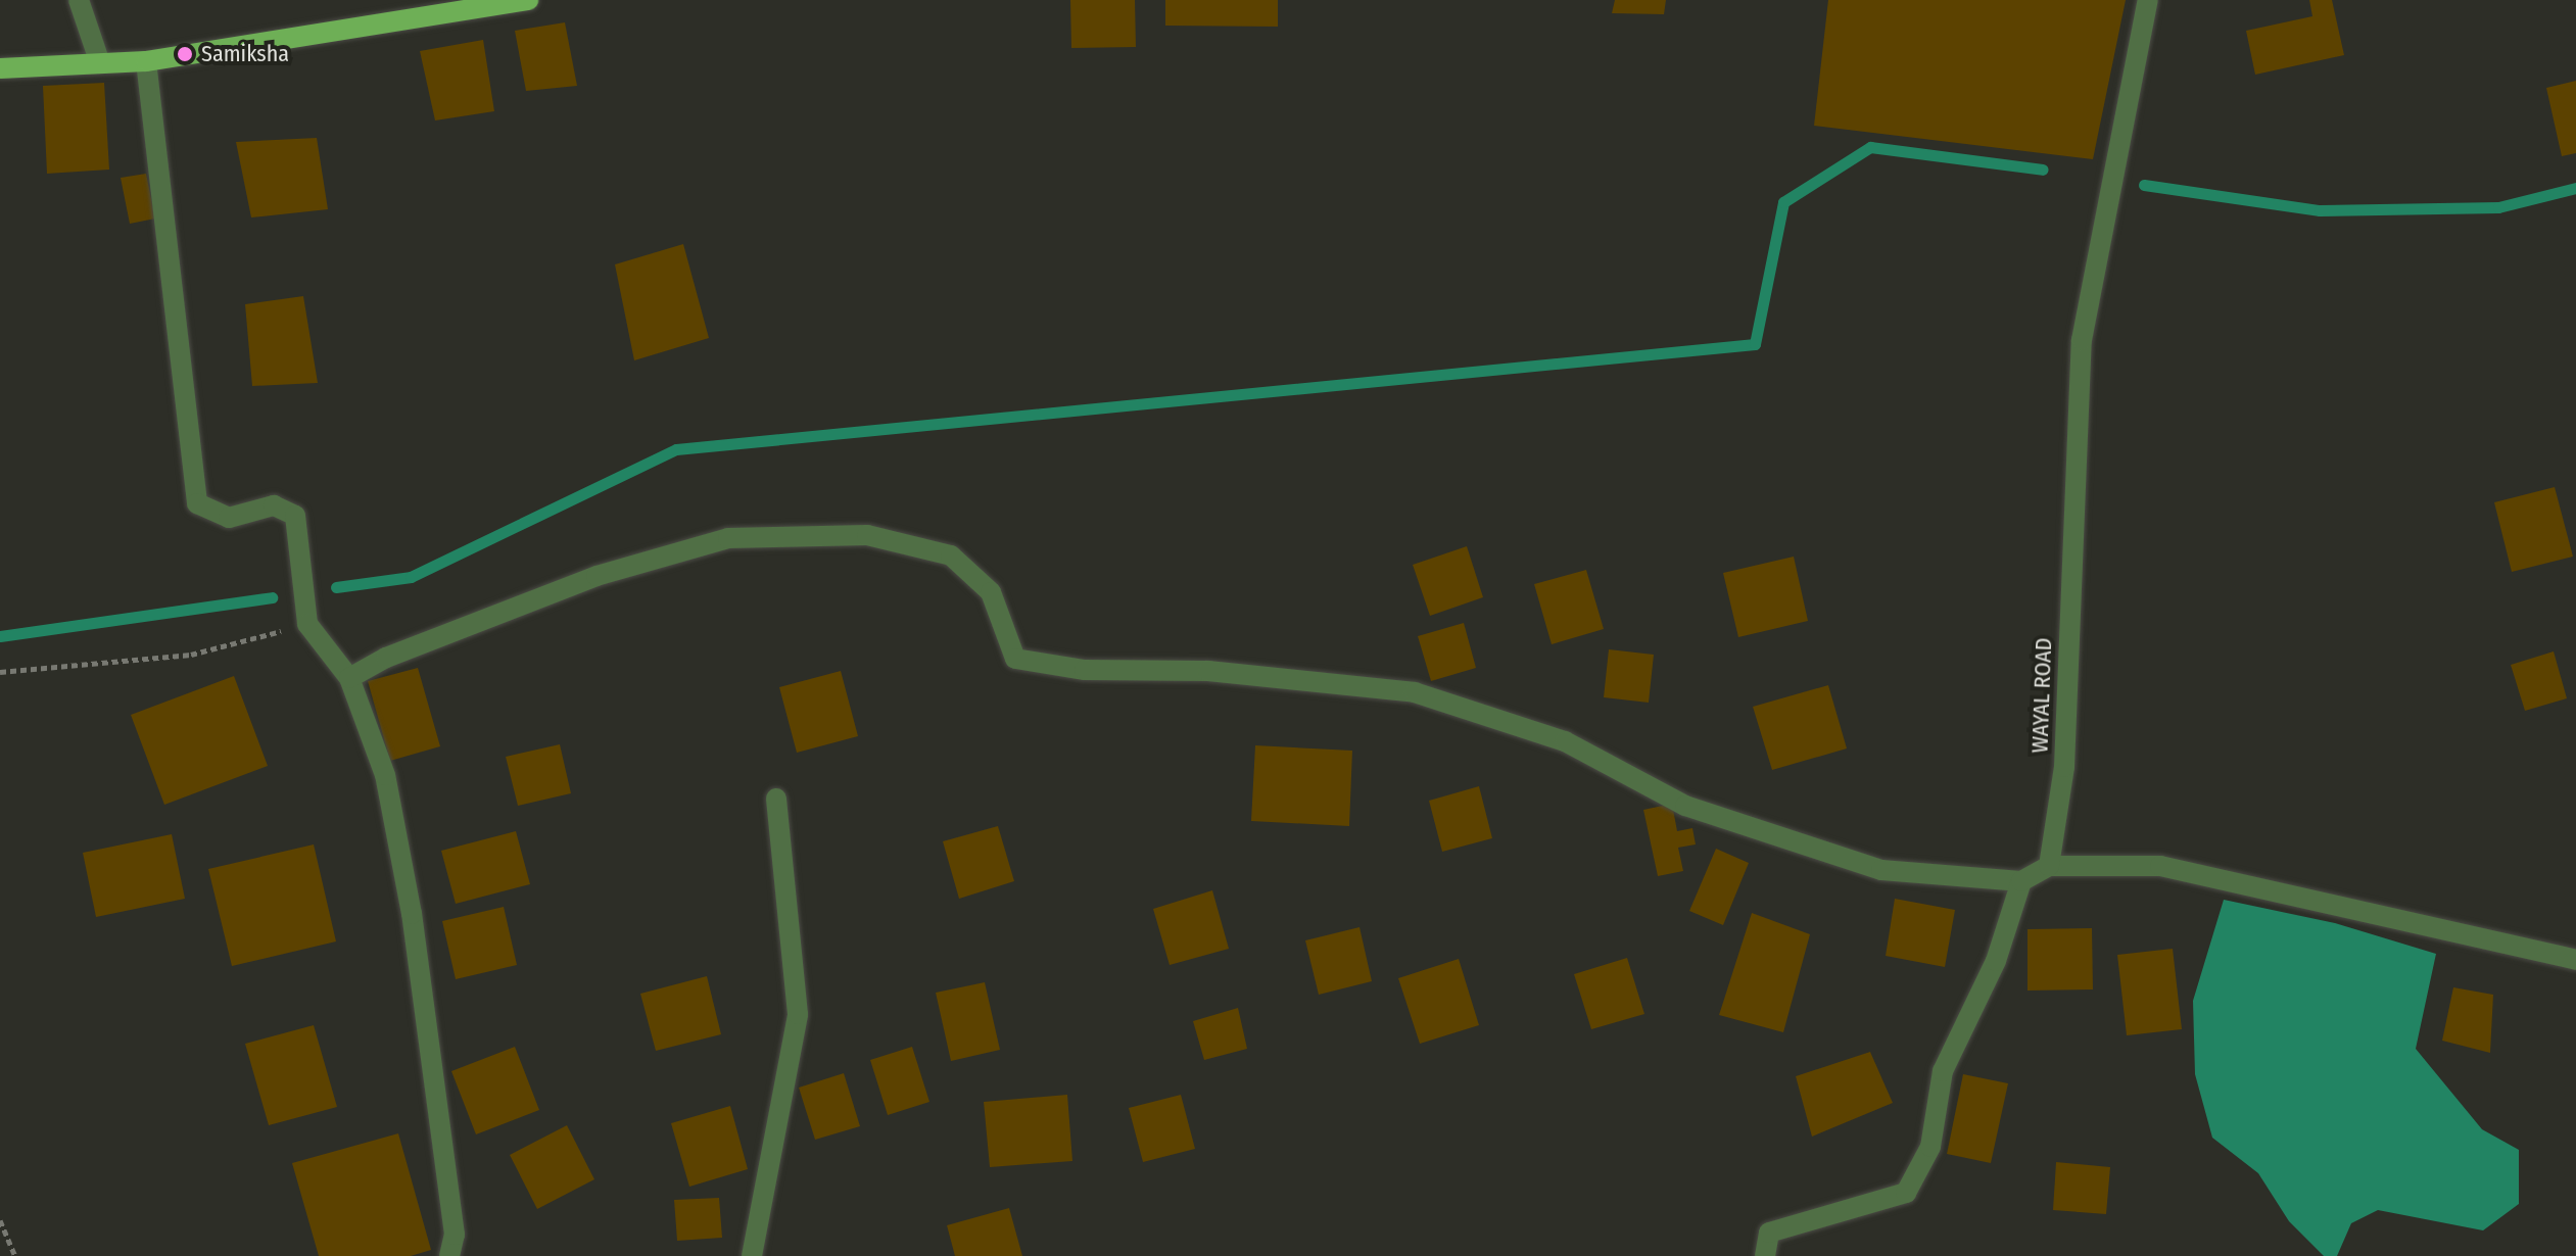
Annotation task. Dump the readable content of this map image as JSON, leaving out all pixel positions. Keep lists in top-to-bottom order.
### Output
{
  "streets": {
    "street": ["WAYAL ROAD"]
  },
  "places": ["Samiksha"]
}
